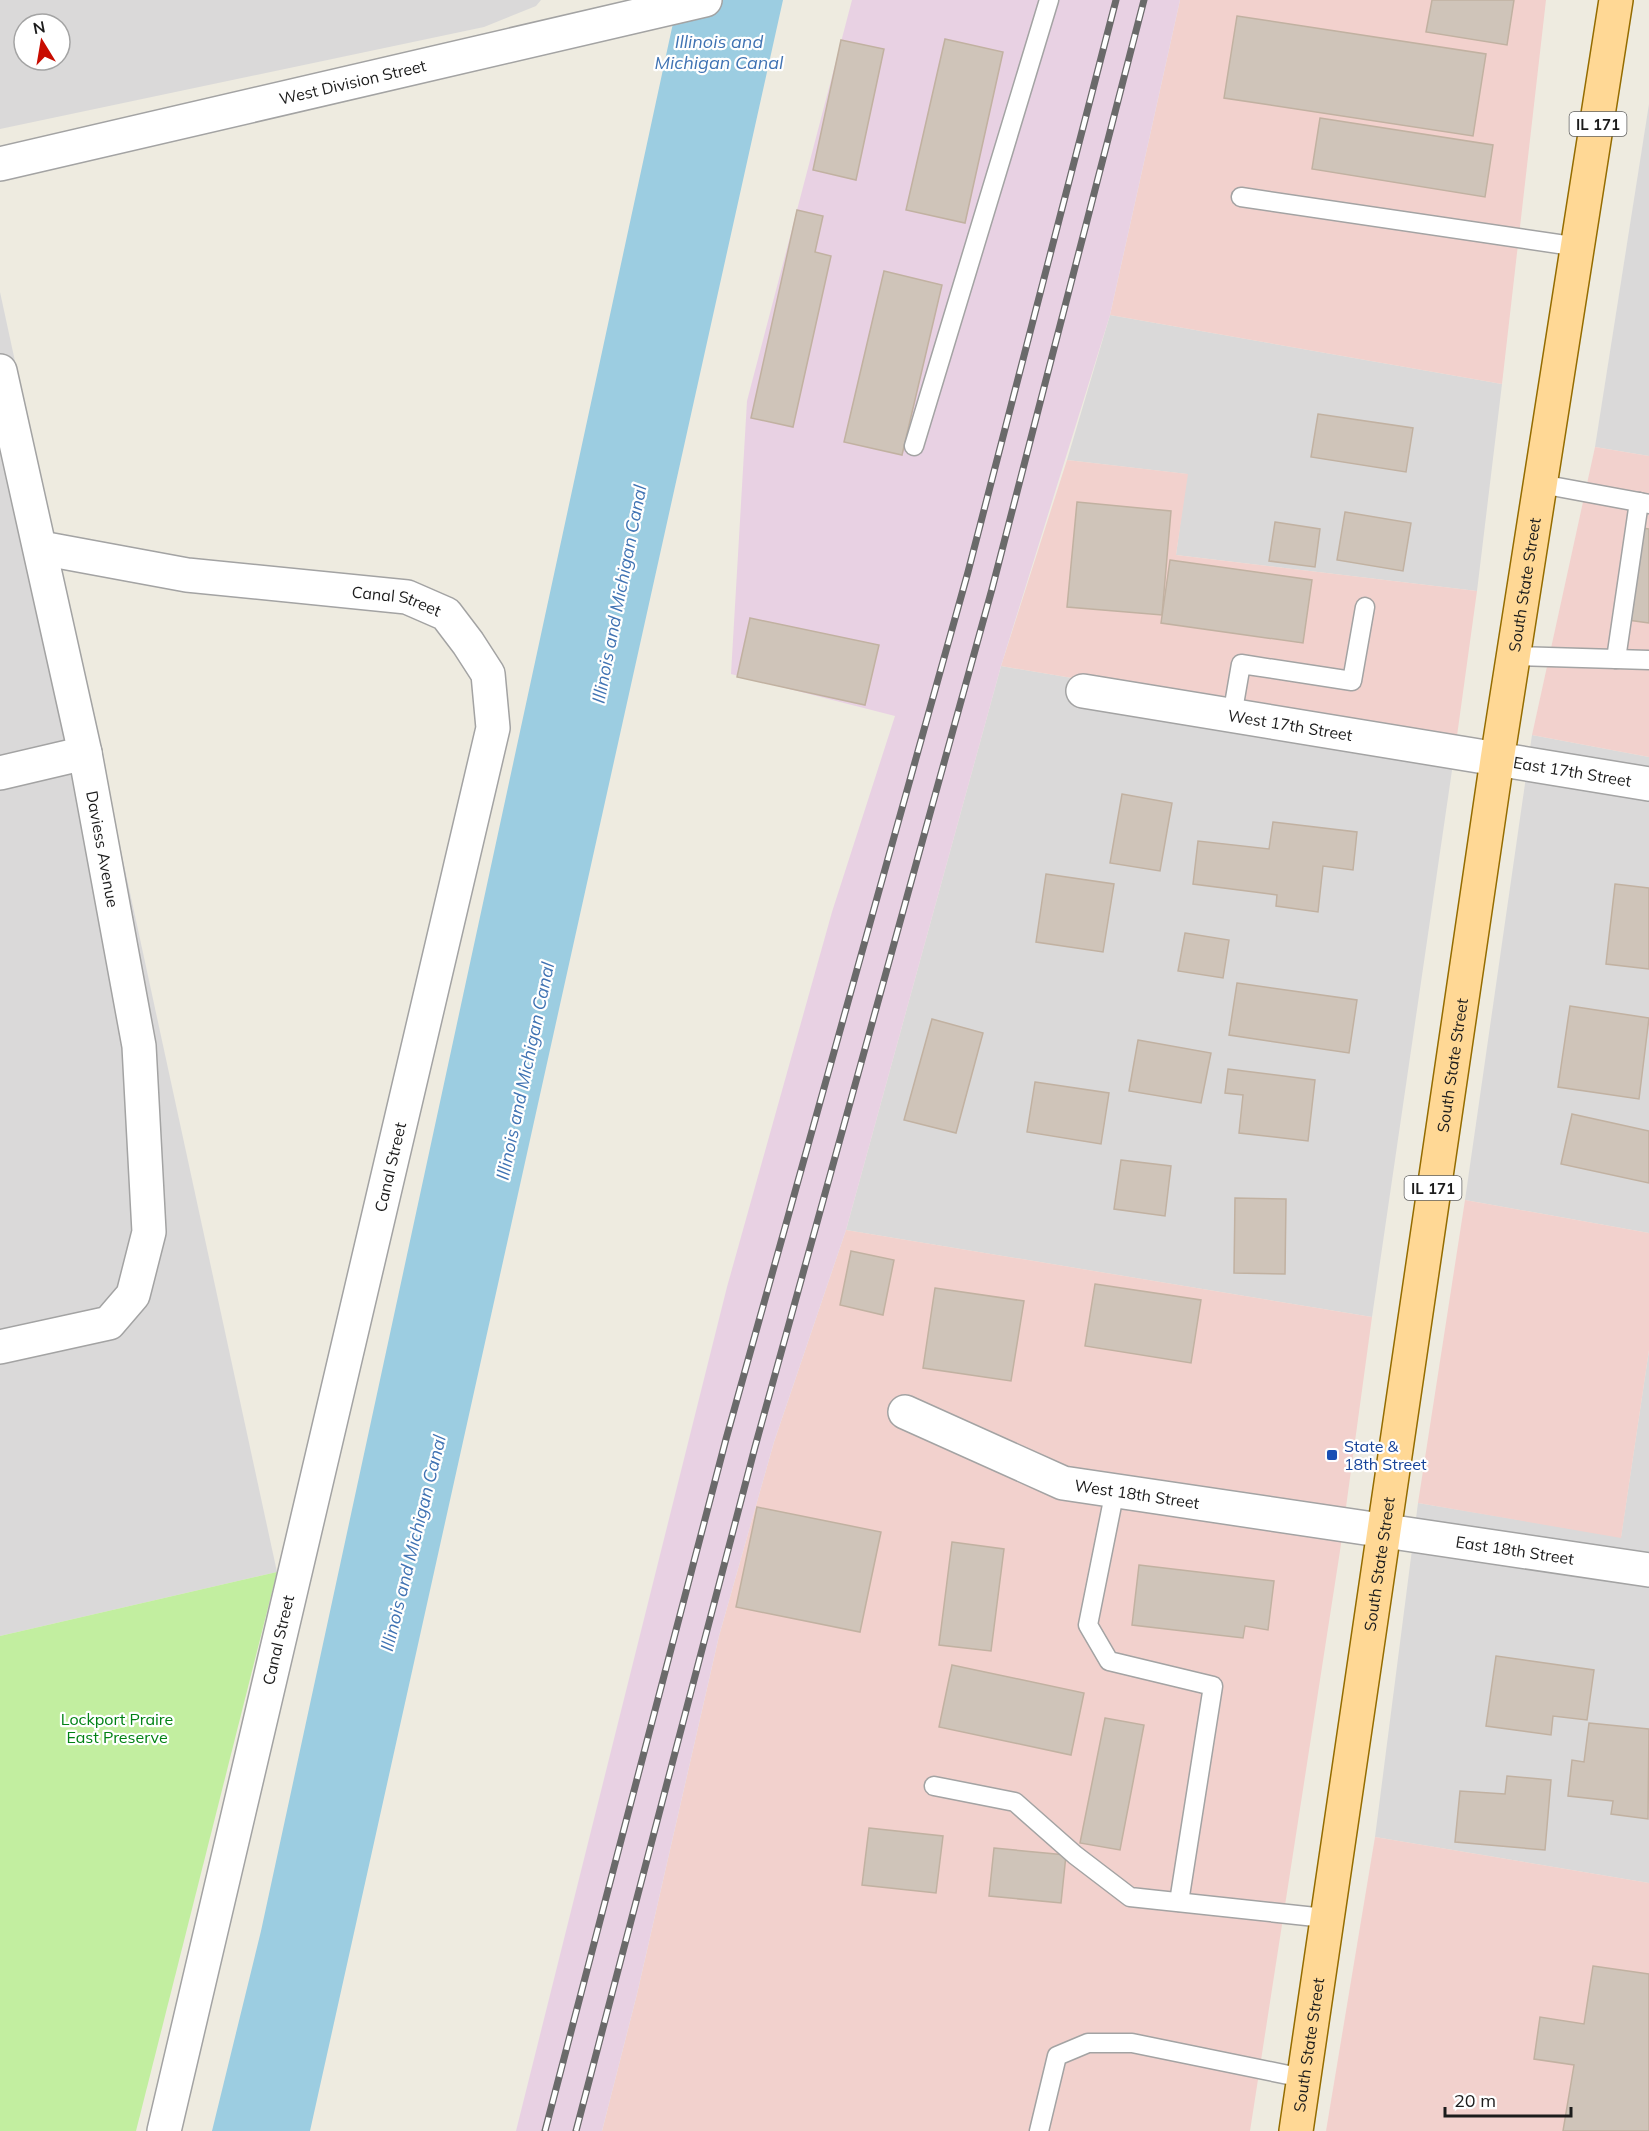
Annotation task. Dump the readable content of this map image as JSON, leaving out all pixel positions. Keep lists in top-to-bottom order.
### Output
{
  "streets": {
    "main road": ["IL 171", "South State Street"],
    "street": [
      "West Division Street",
      "Canal Street",
      "West 17th Street",
      "East 17th Street",
      "Daviess Avenue",
      "West 18th Street",
      "East 18th Street"
    ]
  },
  "crossings": [
    ["South State Street", "West 17th Street"],
    ["South State Street", "East 17th Street"],
    ["South State Street", "West 18th Street"],
    ["South State Street", "East 18th Street"],
    ["Canal Street", "Daviess Avenue"],
    ["West 17th Street", "East 17th Street"],
    ["West 18th Street", "East 18th Street"]
  ],
  "water": ["Illinois and Michigan Canal"],
  "parks": ["Lockport Praire East Preserve"],
  "places": {
    "transit": ["State & 18th Street"]
  },
  "scale_bar": "20 m",
  "north": "top"
}
